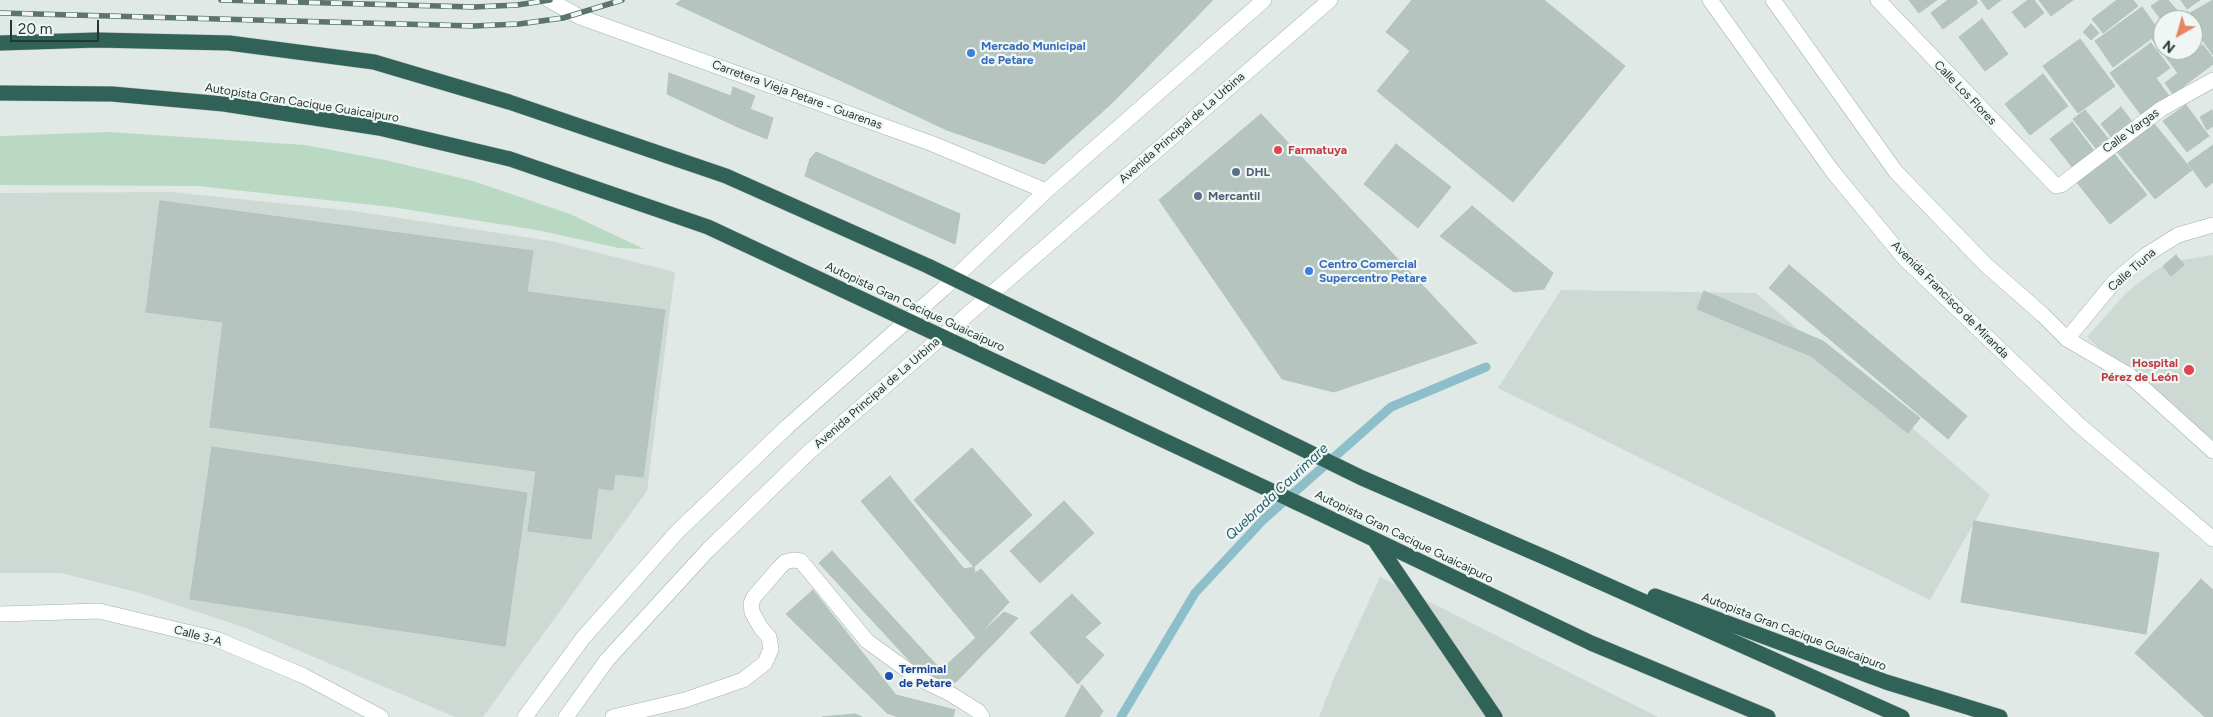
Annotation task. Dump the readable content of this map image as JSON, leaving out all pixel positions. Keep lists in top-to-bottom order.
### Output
{
  "streets": {
    "highway": ["Autopista Gran Cacique Guaicaipuro"],
    "main road": [
      "Calle Los Flores",
      "Carretera Vieja Petare - Guarenas",
      "Avenida Principal de La Urbina",
      "Calle Vargas",
      "Calle Tiuna",
      "Avenida Francisco de Miranda",
      "Calle 3-A"
    ]
  },
  "crossings": [
    ["Calle Los Flores", "Calle Vargas"]
  ],
  "water": ["Quebrada Caurimare"],
  "places": [
    "Mercado Municipal de Petare",
    "Farmatuya",
    "DHL",
    "Mercantil",
    "Centro Comercial Supercentro Petare",
    "Hospital Pérez de León",
    "Terminal de Petare"
  ],
  "scale_bar": "20 m",
  "north": "bottom left"
}
